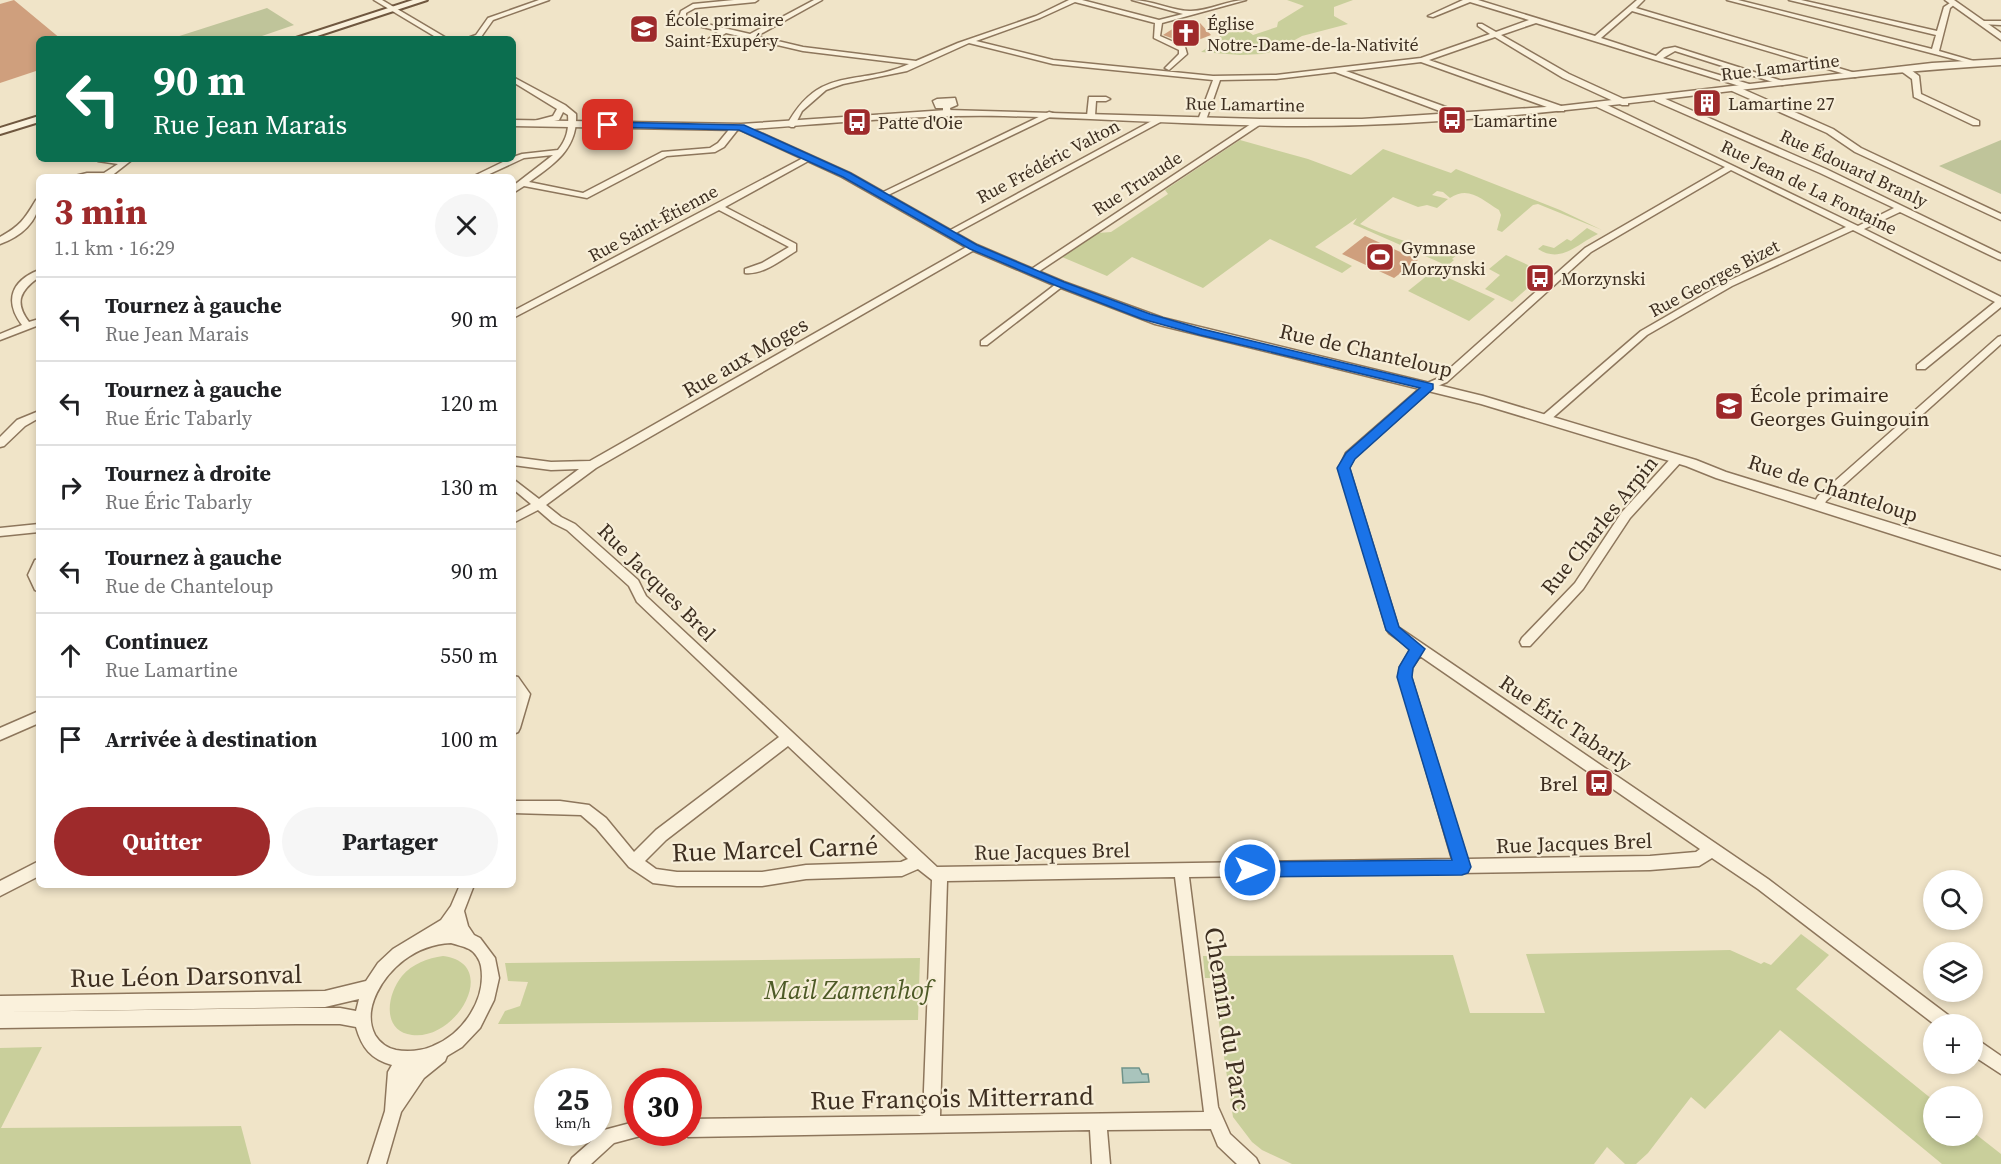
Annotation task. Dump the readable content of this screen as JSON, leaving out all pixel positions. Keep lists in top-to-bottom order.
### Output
{
  "streets": {
    "street": [
      "Rue Lamartine",
      "Rue Frédéric Valton",
      "Rue Édouard Branly",
      "Rue Truaude",
      "Rue Jean de La Fontaine",
      "Rue Saint-Étienne",
      "Rue Georges Bizet",
      "Rue de Chanteloup",
      "Rue aux Moges",
      "Rue Charles Arpin",
      "Rue Jacques Brel",
      "Rue Éric Tabarly",
      "Rue Marcel Carné",
      "Rue Léon Darsonval",
      "Chemin du Parc",
      "Rue François Mitterrand"
    ]
  },
  "crossings": [
    ["Rue Lamartine", "Rue Frédéric Valton"],
    ["Rue Lamartine", "Rue Édouard Branly"],
    ["Rue Lamartine", "Rue Truaude"],
    ["Rue Lamartine", "Rue Jean de La Fontaine"],
    ["Rue Lamartine", "Rue de Chanteloup"],
    ["Rue Frédéric Valton", "Rue de Chanteloup"],
    ["Rue Édouard Branly", "Rue Georges Bizet"],
    ["Rue Truaude", "Rue de Chanteloup"],
    ["Rue Jean de La Fontaine", "Rue Georges Bizet"],
    ["Rue Saint-Étienne", "Rue de Chanteloup"],
    ["Rue Georges Bizet", "Rue de Chanteloup"],
    ["Rue de Chanteloup", "Rue aux Moges"],
    ["Rue de Chanteloup", "Rue Charles Arpin"],
    ["Rue de Chanteloup", "Rue Éric Tabarly"],
    ["Rue aux Moges", "Rue Jacques Brel"],
    ["Rue Jacques Brel", "Rue Éric Tabarly"],
    ["Rue Jacques Brel", "Rue Marcel Carné"],
    ["Rue Jacques Brel", "Chemin du Parc"],
    ["Chemin du Parc", "Rue François Mitterrand"]
  ],
  "parks": ["Mail Zamenhof"],
  "places": {
    "school or university": ["École primaire Saint-Exupéry", "École primaire Georges Guingouin"],
    "church": ["Église Notre-Dame-de-la-Nativité"],
    "building": ["Lamartine 27"],
    "bus stop": [
      "Lamartine",
      "Patte d'Oie",
      "Morzynski",
      "Brel"
    ],
    "sports": ["Gymnase Morzynski"]
  },
  "page": {
    "turn": ["90 m", "Rue Jean Marais"],
    "heading": ["3 min", "1.1 km · 16:29"],
    "list": [
      {
        "name": "Tournez à gauche",
        "note": "Rue Jean Marais",
        "value": "90 m"
      },
      {
        "name": "Tournez à gauche",
        "note": "Rue Éric Tabarly",
        "value": "120 m"
      },
      {
        "name": "Tournez à droite",
        "note": "Rue Éric Tabarly",
        "value": "130 m"
      },
      {
        "name": "Tournez à gauche",
        "note": "Rue de Chanteloup",
        "value": "90 m"
      },
      {
        "name": "Continuez",
        "note": "Rue Lamartine",
        "value": "550 m"
      },
      {
        "name": "Arrivée à destination",
        "value": "100 m"
      }
    ],
    "buttons": ["Quitter", "Partager"],
    "map_buttons": ["+", "−"],
    "speed": "25 km/h",
    "limit": "30"
  }
}
